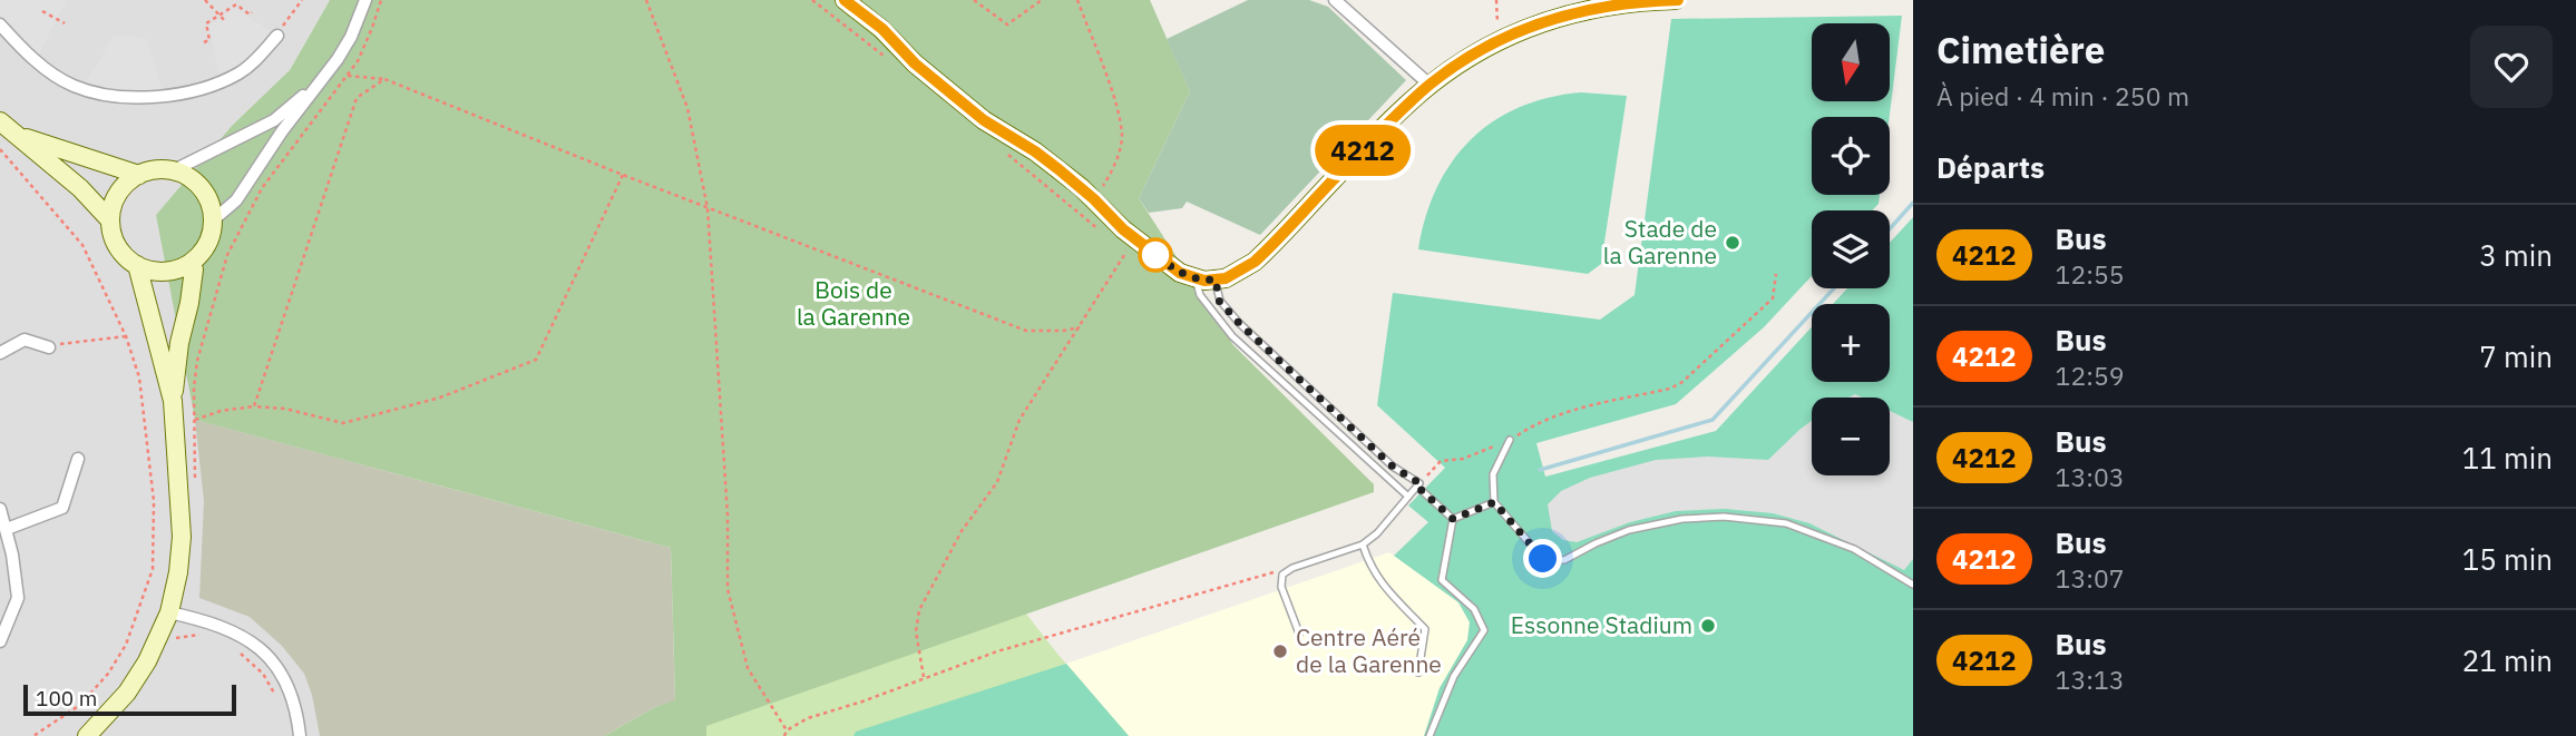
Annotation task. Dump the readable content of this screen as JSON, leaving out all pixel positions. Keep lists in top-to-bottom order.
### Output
{
  "parks": ["Bois de la Garenne"],
  "places": ["Stade de la Garenne", "Essonne Stadium", "Centre Aéré de la Garenne"],
  "lines": ["bus line 4212"],
  "scale_bar": "100 m",
  "north": "bottom",
  "page": {
    "on_map": "4212",
    "heading": [
      ["Cimetière", "À pied · 4 min · 250 m"],
      "Départs"
    ],
    "map_buttons": ["+", "−"],
    "list": [
      {
        "mark": "4212",
        "name": "Bus",
        "note": "12:55",
        "value": "3 min"
      },
      {
        "mark": "4212",
        "name": "Bus",
        "note": "12:59",
        "value": "7 min"
      },
      {
        "mark": "4212",
        "name": "Bus",
        "note": "13:03",
        "value": "11 min"
      },
      {
        "mark": "4212",
        "name": "Bus",
        "note": "13:07",
        "value": "15 min"
      },
      {
        "mark": "4212",
        "name": "Bus",
        "note": "13:13",
        "value": "21 min"
      }
    ],
    "scale": "100 m"
  }
}
